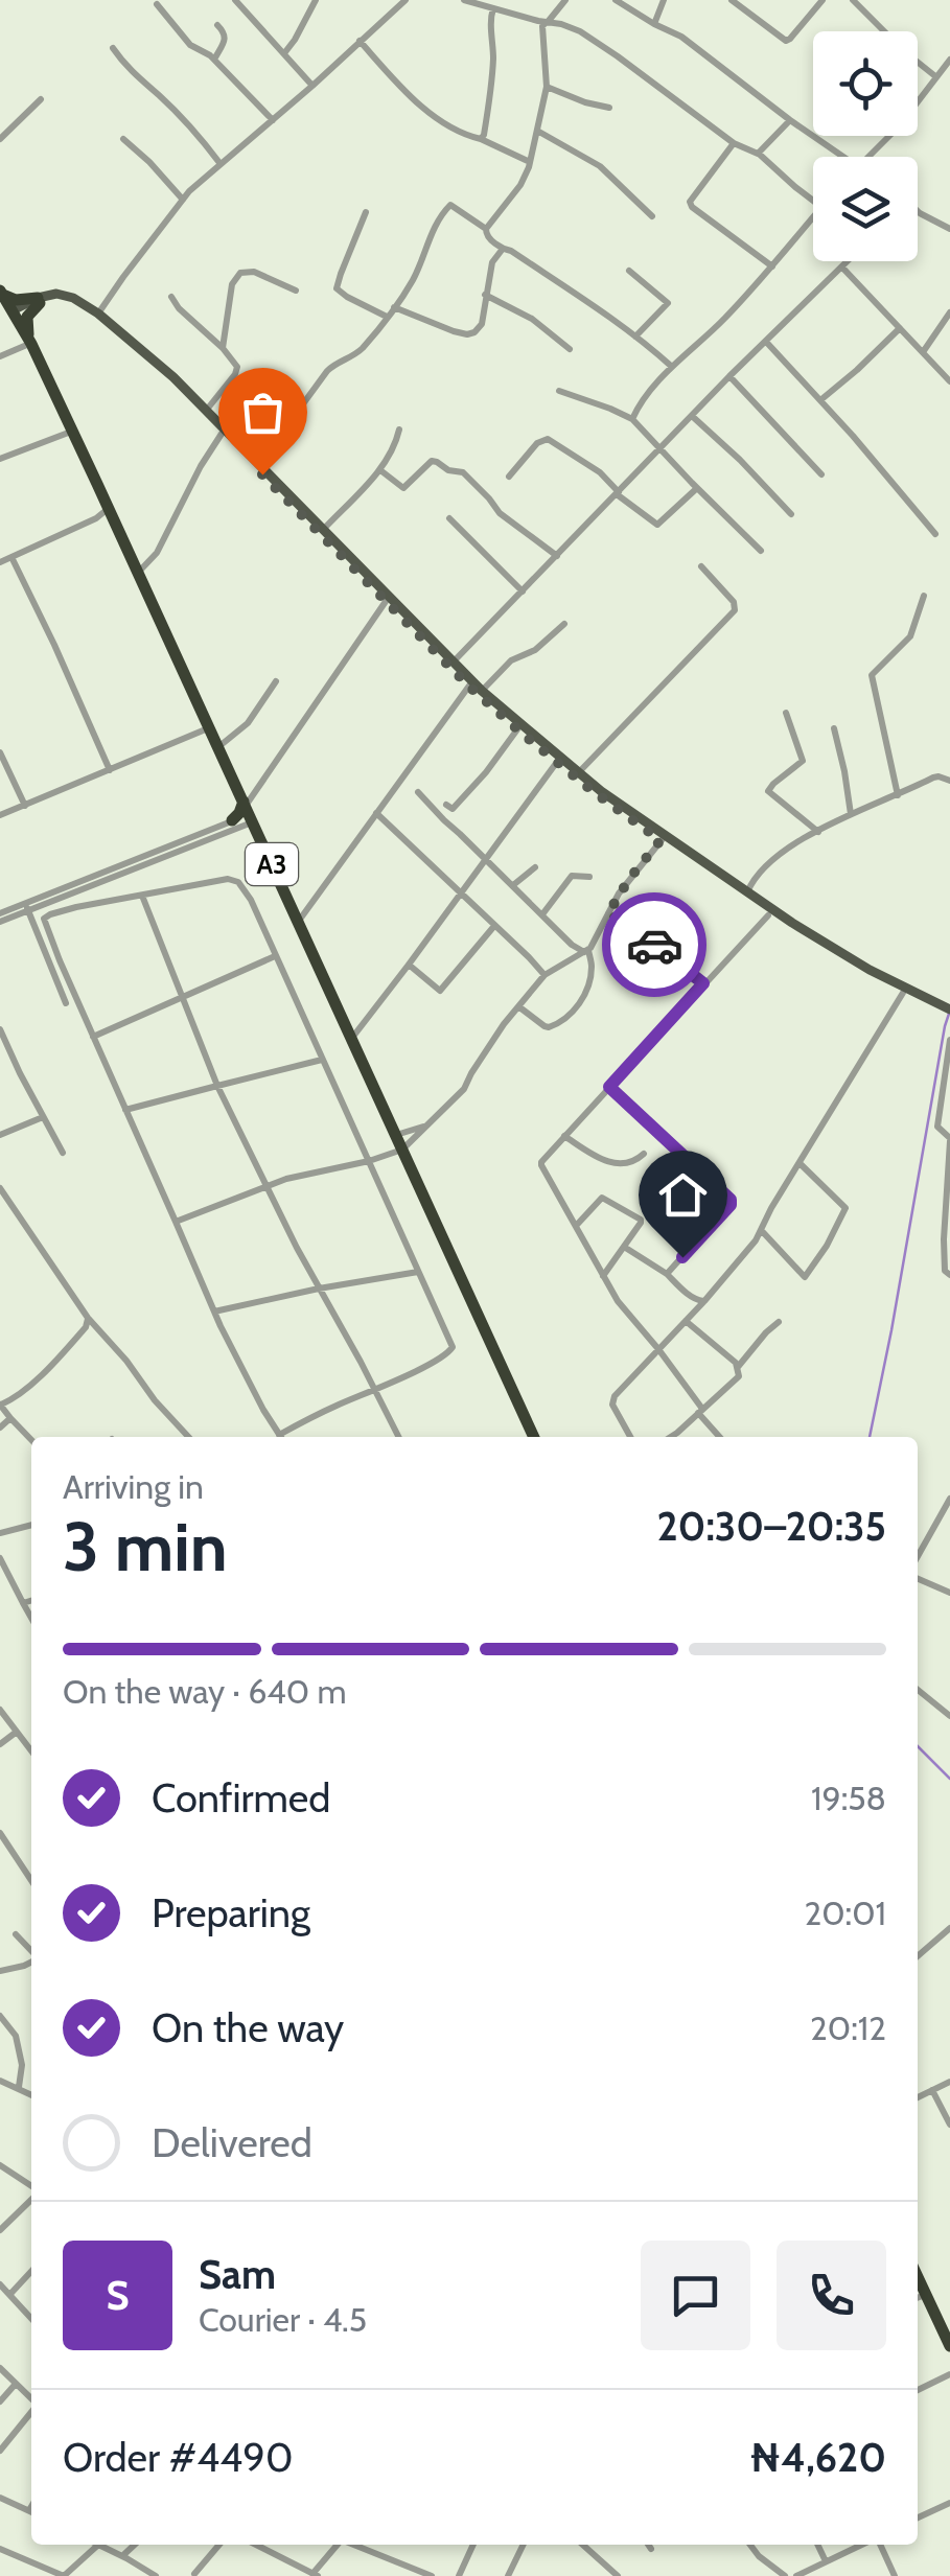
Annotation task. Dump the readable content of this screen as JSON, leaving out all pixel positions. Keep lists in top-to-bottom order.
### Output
{
  "streets": {
    "highway": ["A3"]
  },
  "page": {
    "heading": ["3 min", "Arriving in", "20:30–20:35"],
    "panel": [
      "Sam",
      "Courier · 4.5",
      "Order #4490",
      "₦4,620"
    ],
    "bar": "On the way · 640 m",
    "list": [
      ["Confirmed", "19:58"],
      ["Preparing", "20:01"],
      ["On the way", "20:12"],
      "Delivered"
    ],
    "round": "S"
  }
}
